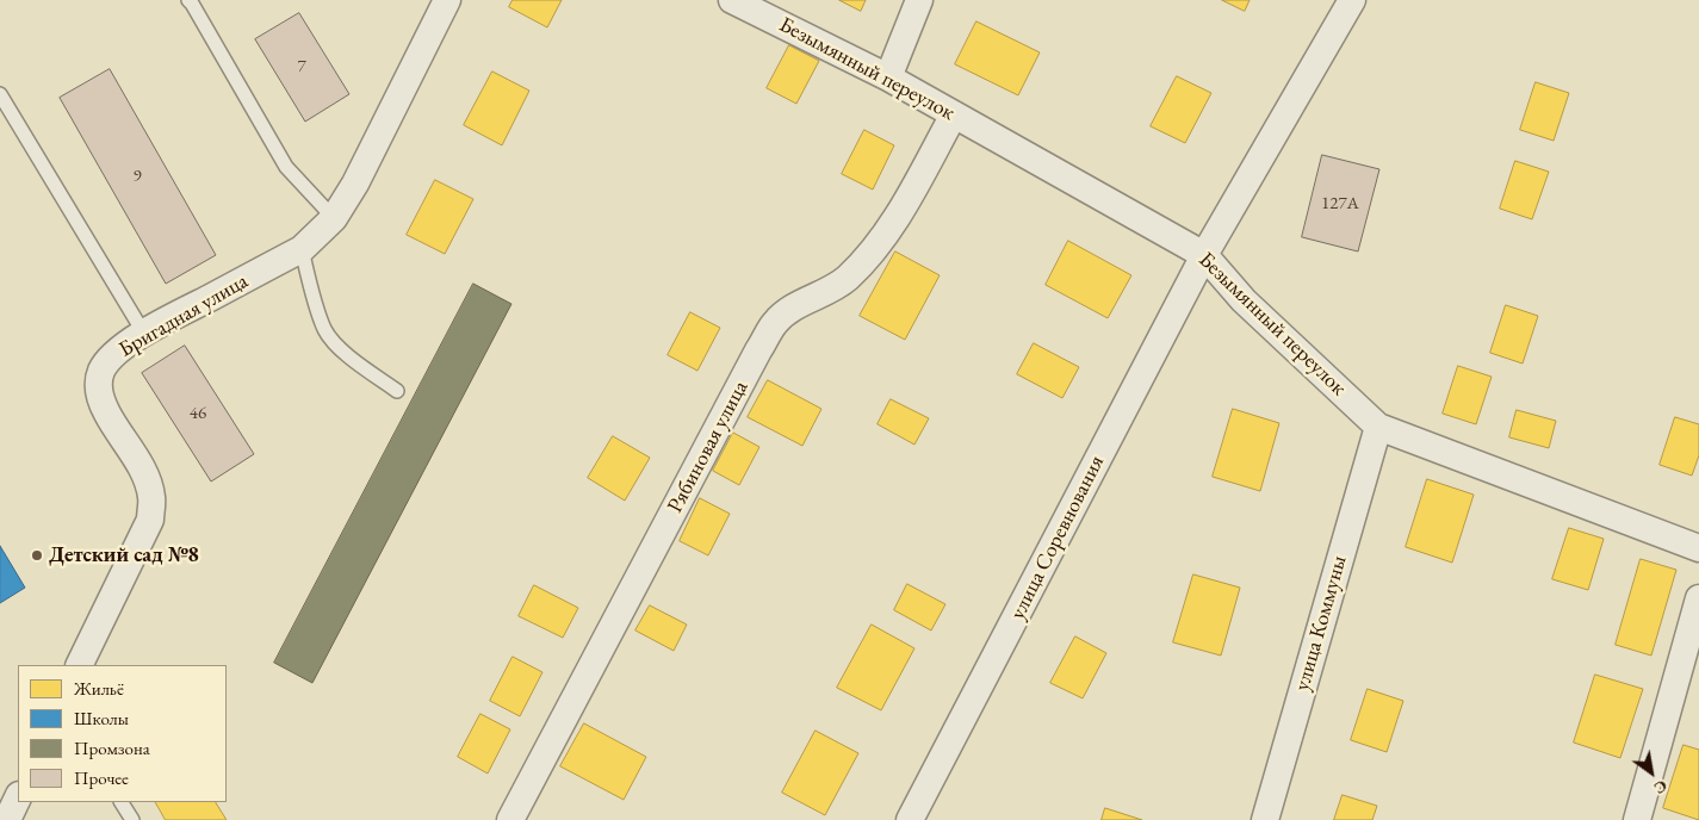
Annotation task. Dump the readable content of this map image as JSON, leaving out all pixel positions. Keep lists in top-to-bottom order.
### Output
{
  "streets": {
    "street": [
      "Безымянный переулок",
      "Бригадная улица",
      "Рябиновая улица",
      "улица Соревнования",
      "улица Коммуны"
    ]
  },
  "crossings": [
    ["Безымянный переулок", "Рябиновая улица"],
    ["Безымянный переулок", "улица Соревнования"],
    ["Безымянный переулок", "улица Коммуны"]
  ],
  "places": ["Детский сад №8"],
  "house_numbers": [
    "7",
    "9",
    "127А",
    "46"
  ],
  "legend": [
    "Жильё",
    "Школы",
    "Промзона",
    "Прочее"
  ],
  "north": "bottom right"
}
